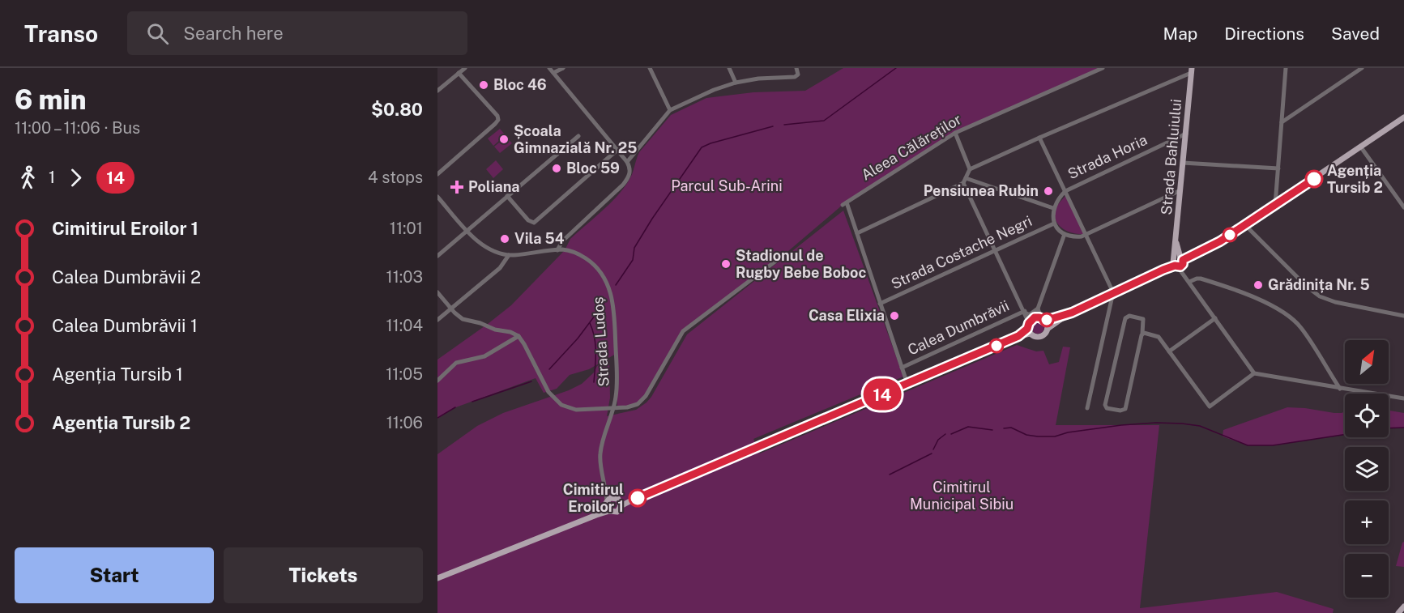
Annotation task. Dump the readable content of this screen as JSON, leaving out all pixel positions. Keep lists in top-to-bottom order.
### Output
{
  "streets": {
    "main road": ["Strada Bahluiului", "Calea Dumbrăvii"],
    "street": [
      "Aleea Călăreților",
      "Strada Horia",
      "Strada Costache Negri",
      "Strada Ludoș"
    ]
  },
  "crossings": [
    ["Strada Horia", "Strada Bahluiului"],
    ["Calea Dumbrăvii", "Strada Ludoș"]
  ],
  "parks": ["Parcul Sub-Arini", "Cimitirul Municipal Sibiu"],
  "places": {
    "other": [
      "Bloc 46",
      "Școala Gimnazială Nr. 25",
      "Bloc 59",
      "Agenția Tursib 2",
      "Pensiunea Rubin",
      "Vila 54",
      "Stadionul de Rugby Bebe Boboc",
      "Grădinița Nr. 5",
      "Casa Elixia",
      "Cimitirul Eroilor 1"
    ],
    "health": ["Poliana"]
  },
  "lines": ["bus line 14"],
  "north": "top right",
  "page": {
    "header": "Transo",
    "search": "Search here",
    "nav": ["Map", "Directions", "Saved"],
    "heading": ["6 min", "11:00 – 11:06 · Bus", "$0.80"],
    "on_map": "14",
    "legs": ["1", "14", "4 stops"],
    "list": [
      {
        "name": "Cimitirul Eroilor 1",
        "value": "11:01"
      },
      {
        "name": "Calea Dumbrăvii 2",
        "value": "11:03"
      },
      {
        "name": "Calea Dumbrăvii 1",
        "value": "11:04"
      },
      {
        "name": "Agenția Tursib 1",
        "value": "11:05"
      },
      {
        "name": "Agenția Tursib 2",
        "value": "11:06"
      }
    ],
    "map_buttons": ["+", "−"],
    "buttons": ["Start", "Tickets"]
  }
}
